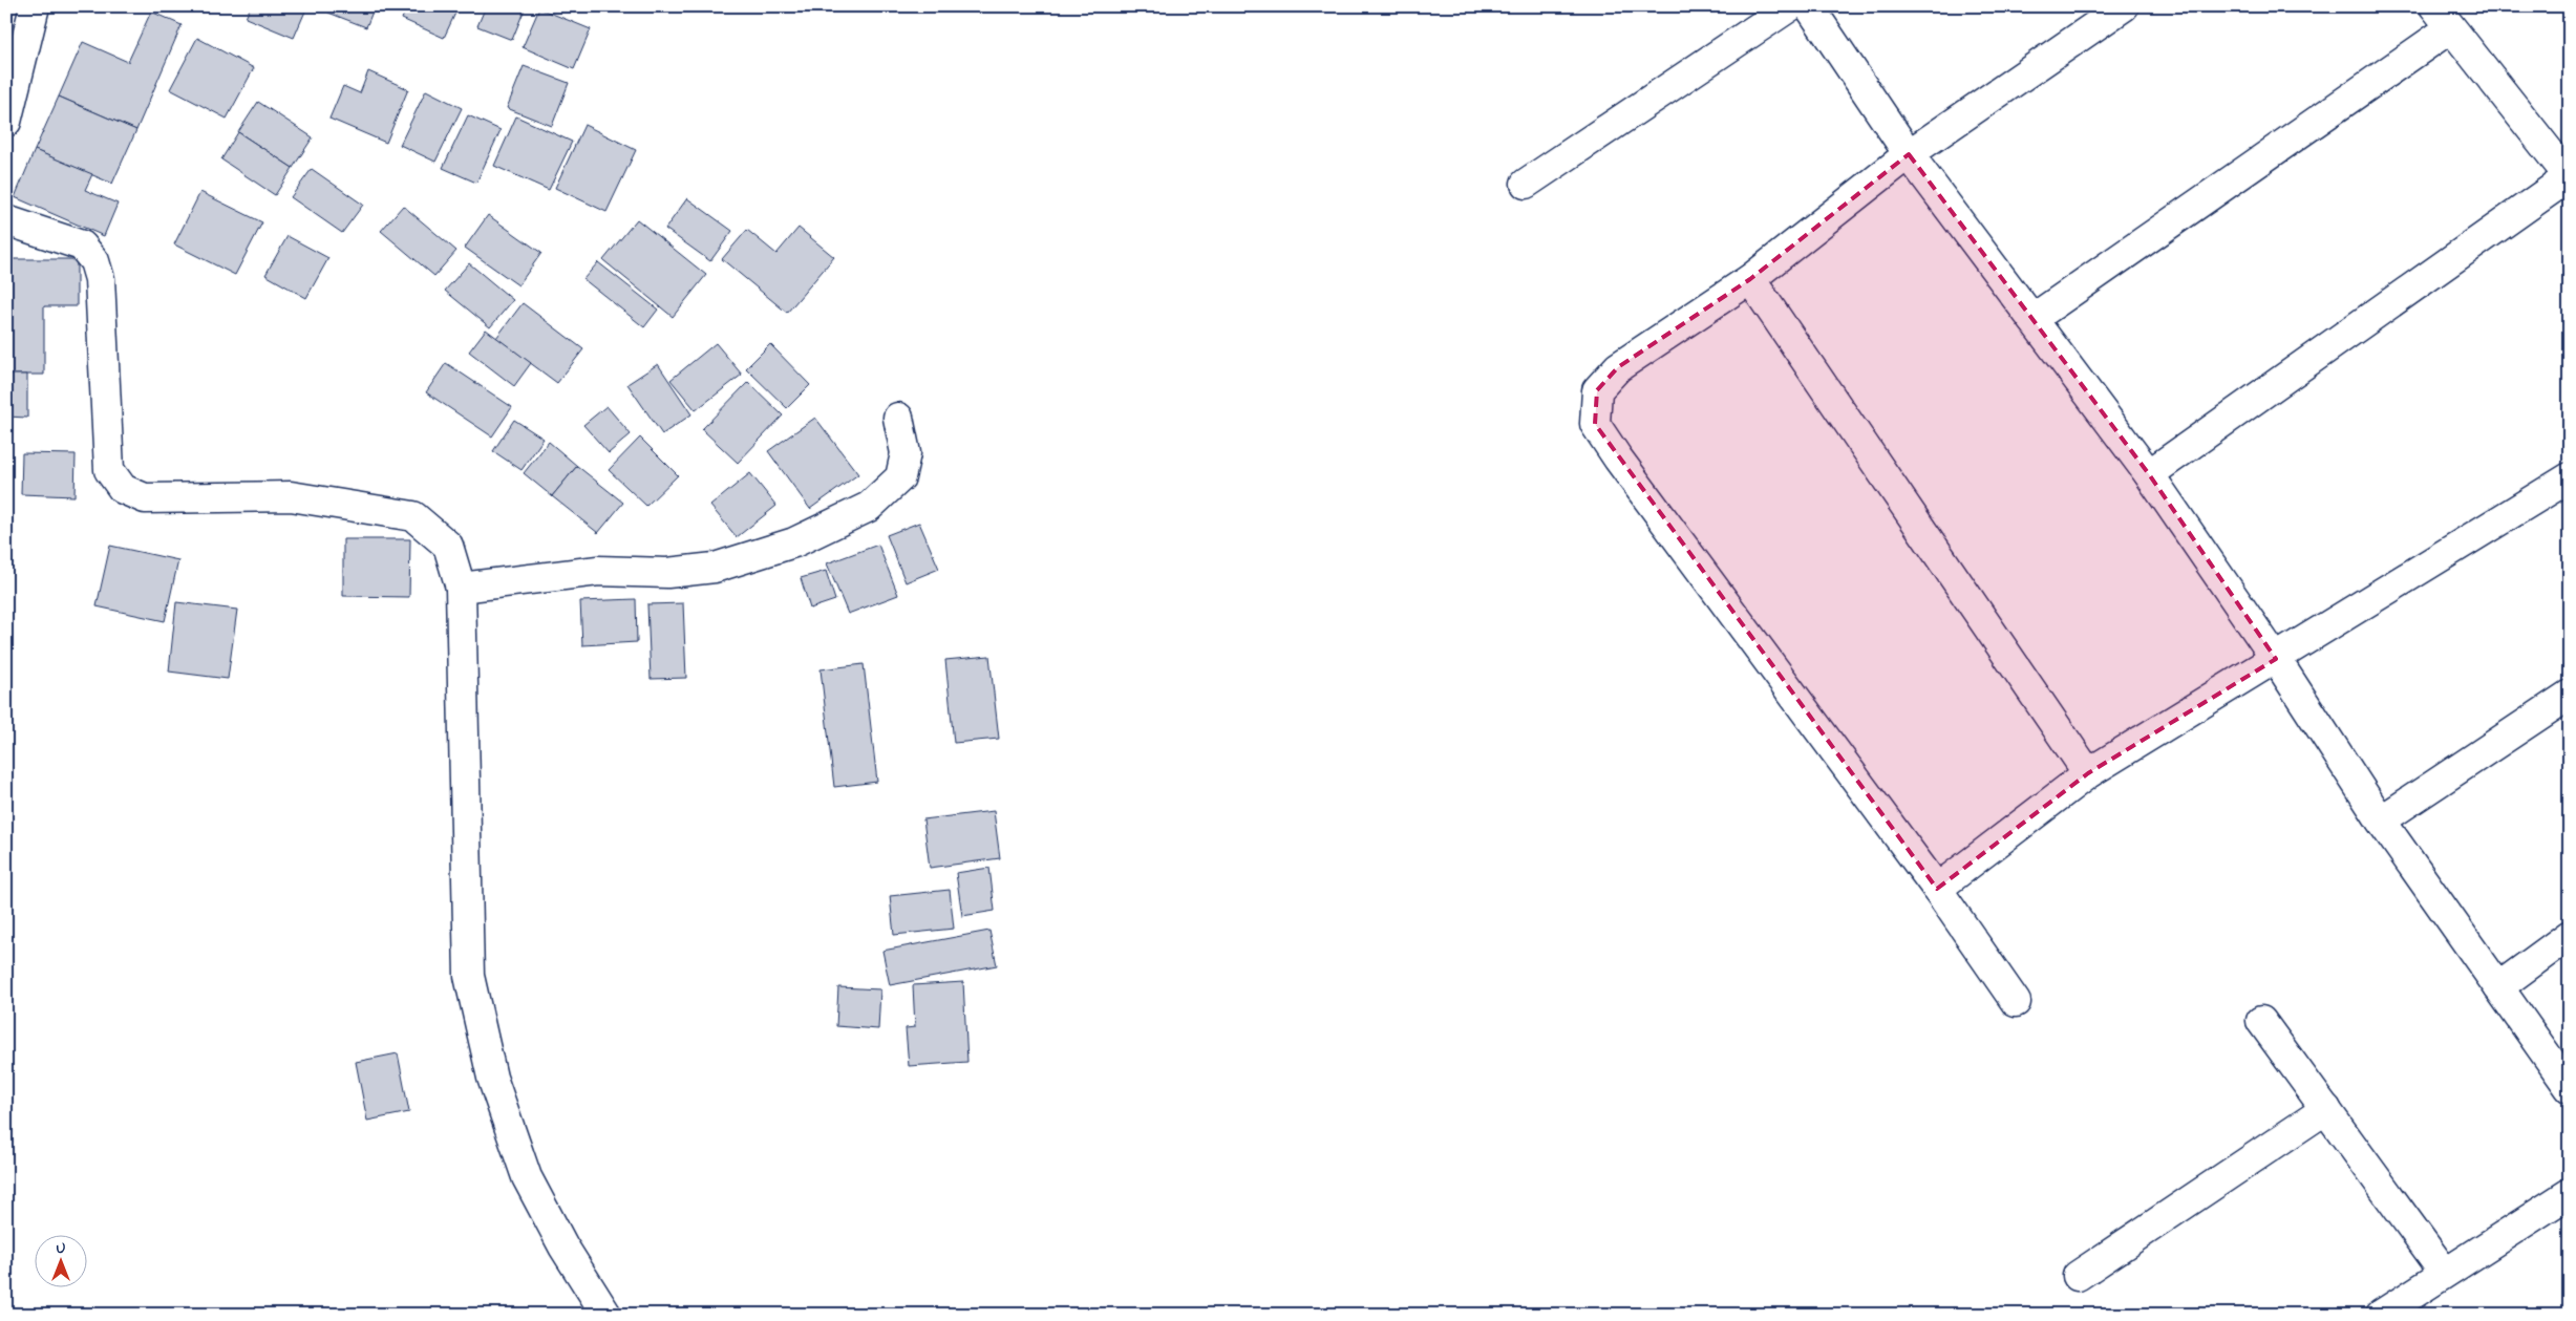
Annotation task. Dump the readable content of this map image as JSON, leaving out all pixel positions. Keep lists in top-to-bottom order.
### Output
{
  "north": "top"
}
